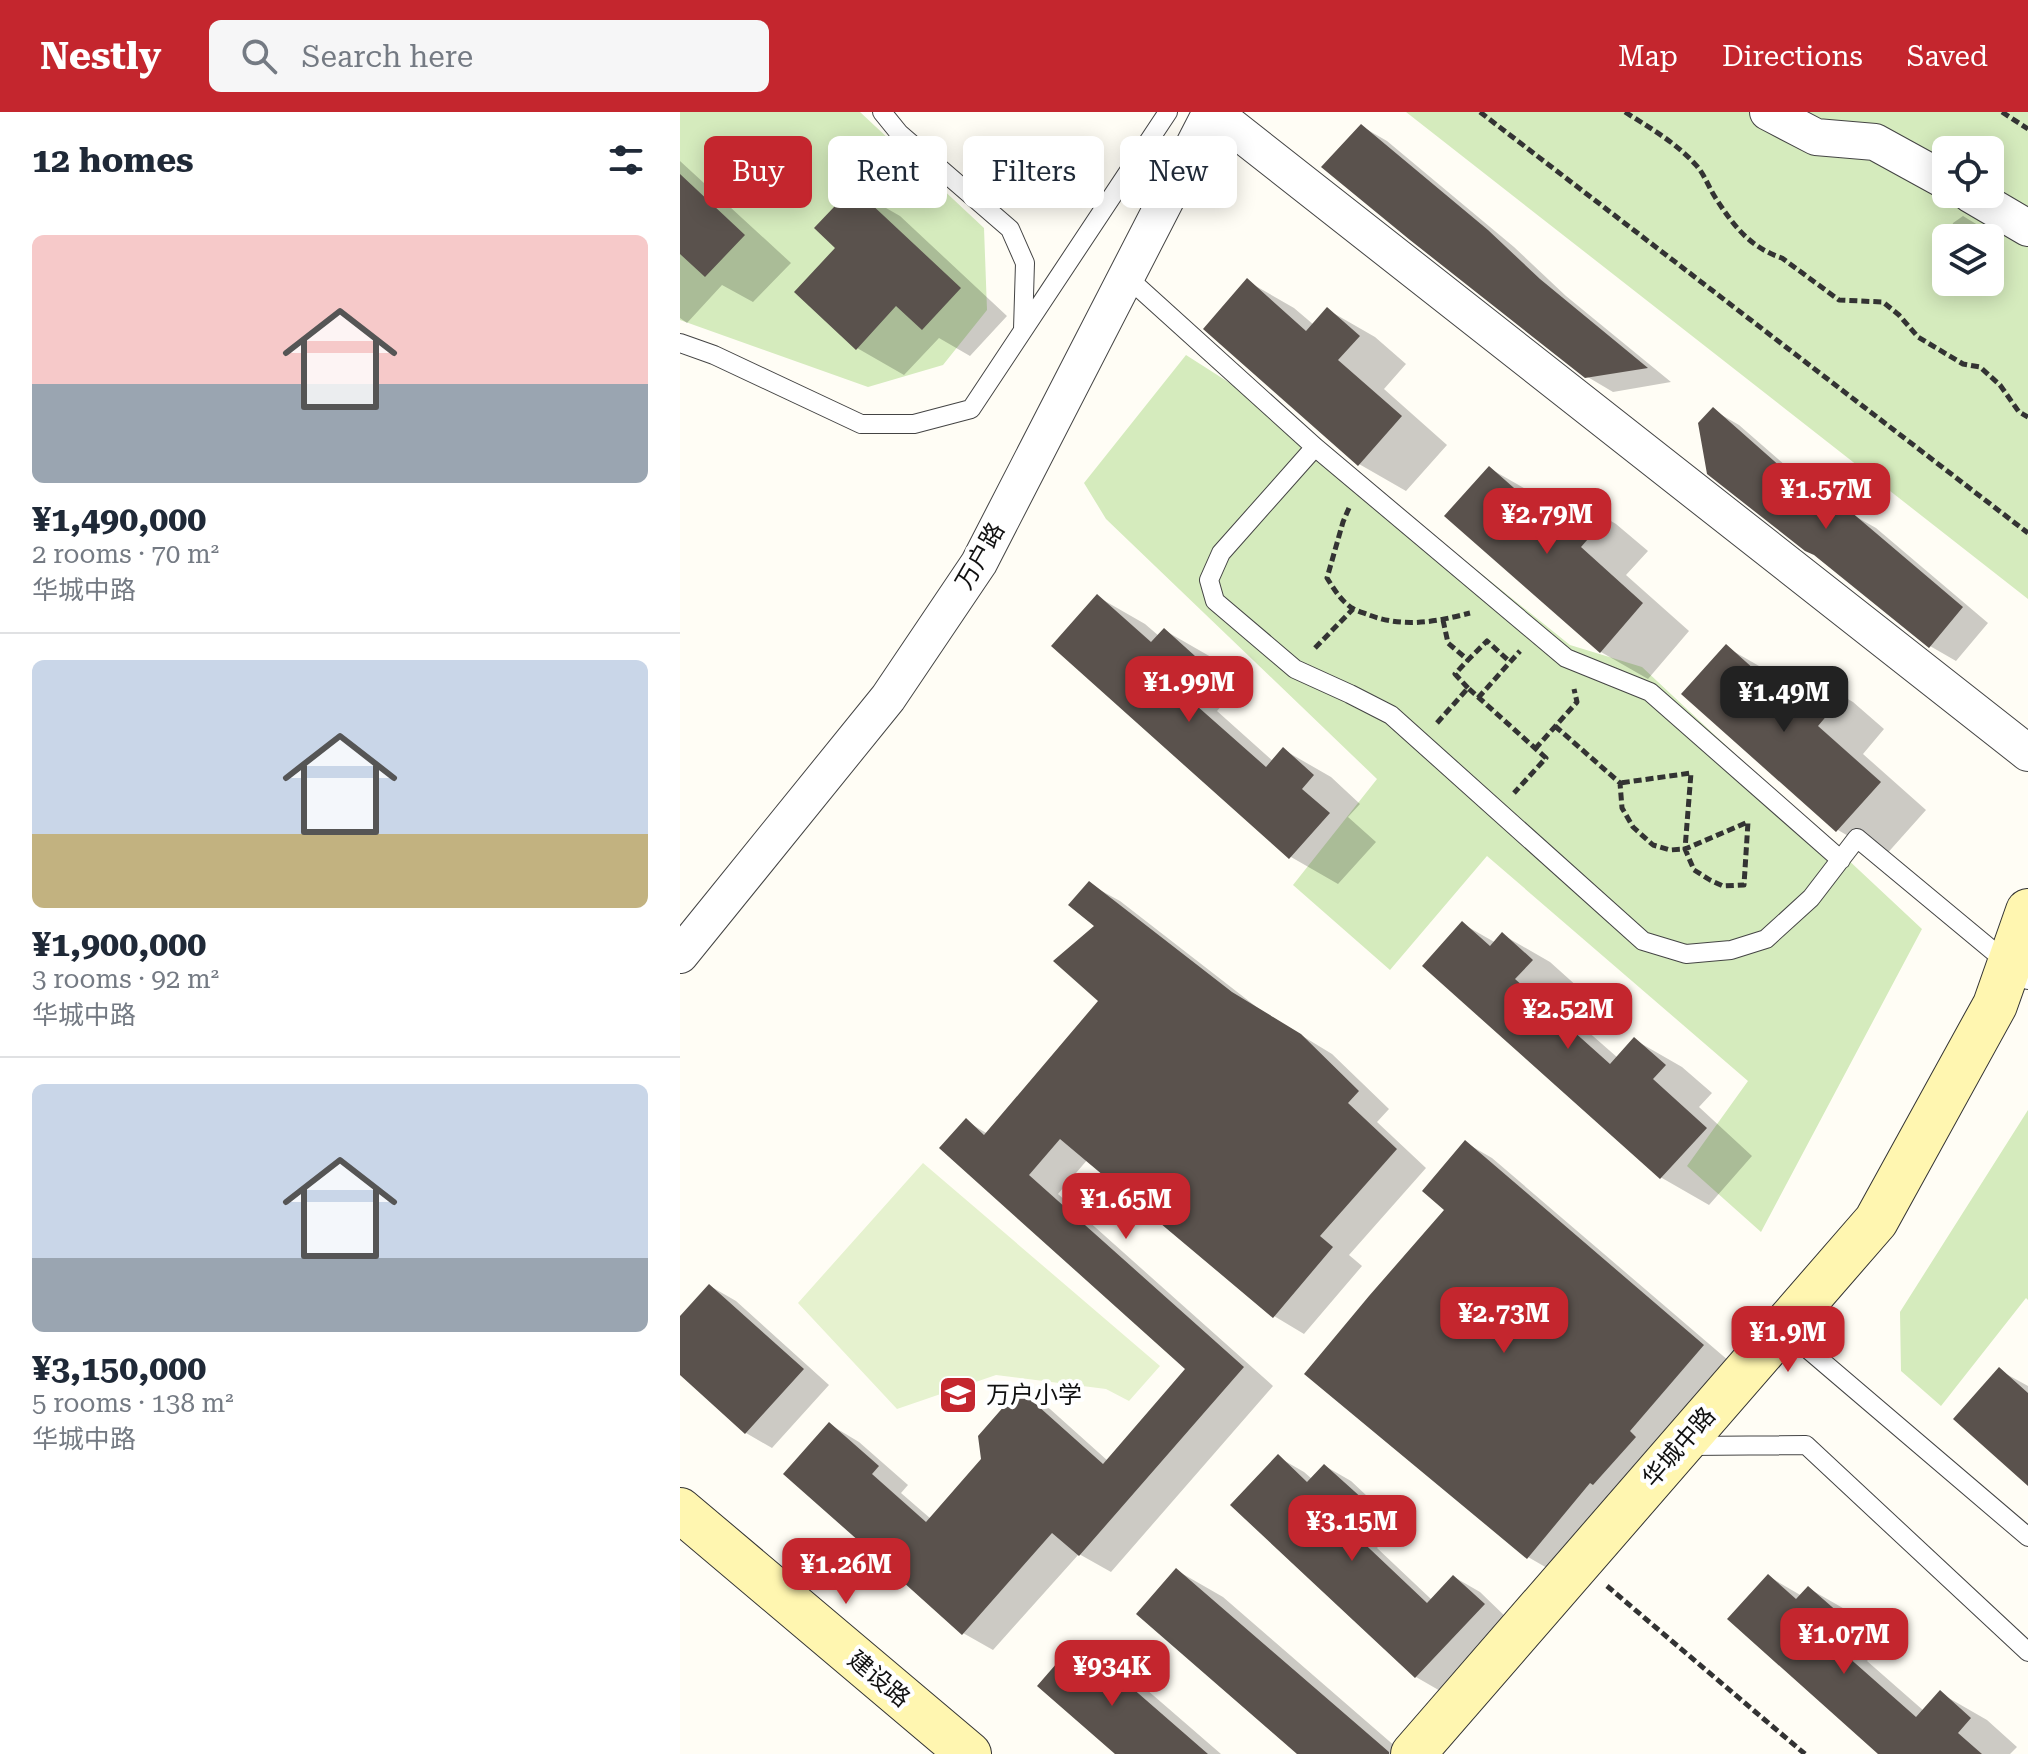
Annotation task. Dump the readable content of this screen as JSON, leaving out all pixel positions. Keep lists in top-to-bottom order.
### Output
{
  "streets": {
    "street": ["万户路", "华城中路", "建设路"]
  },
  "places": {
    "school or university": ["万户小学"]
  },
  "page": {
    "header": "Nestly",
    "search": "Search here",
    "nav": ["Map", "Directions", "Saved"],
    "heading": "12 homes",
    "chip": [
      "Buy",
      "Rent",
      "Filters",
      "New"
    ],
    "list": [
      {
        "name": "¥1,490,000",
        "note": "2 rooms · 70 m² · 华城中路"
      },
      {
        "name": "¥1,900,000",
        "note": "3 rooms · 92 m² · 华城中路"
      },
      {
        "name": "¥3,150,000",
        "note": "5 rooms · 138 m² · 华城中路"
      }
    ],
    "price": [
      "¥1.57M",
      "¥2.79M",
      "¥1.99M",
      "¥1.49M",
      "¥2.52M",
      "¥1.65M",
      "¥2.73M",
      "¥1.9M",
      "¥3.15M",
      "¥1.26M",
      "¥1.07M",
      "¥934K"
    ]
  }
}
